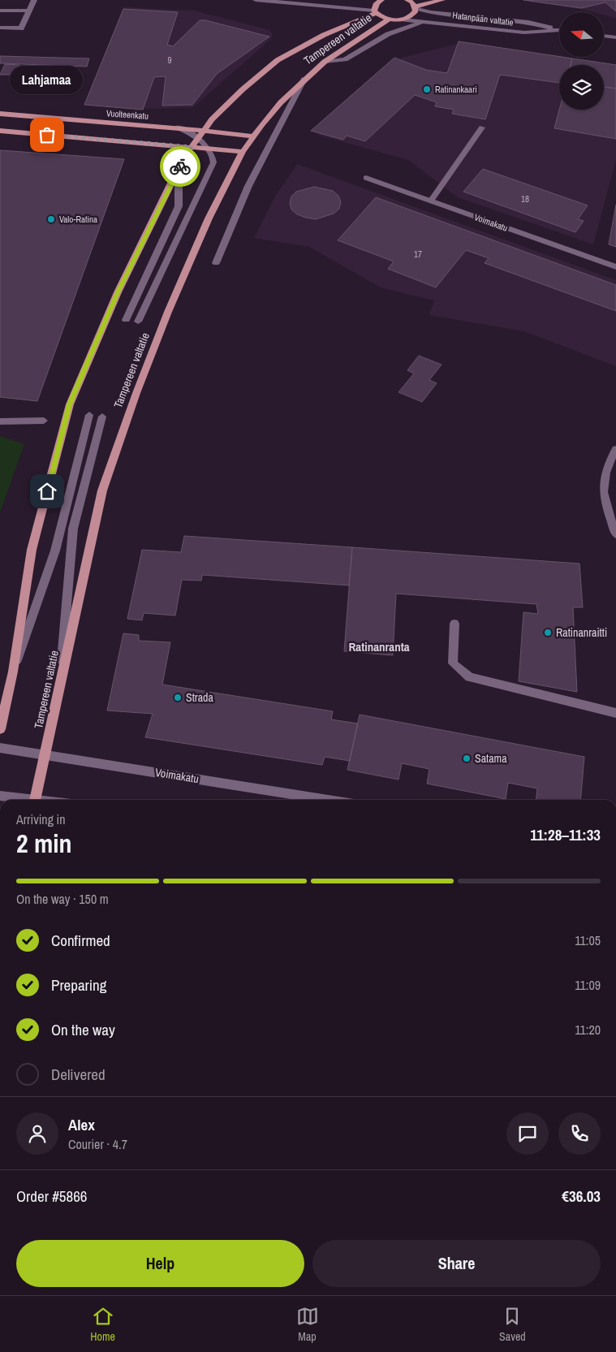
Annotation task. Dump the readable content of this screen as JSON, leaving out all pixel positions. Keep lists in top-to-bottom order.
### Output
{
  "streets": {
    "main road": ["Tampereen valtatie", "Vuolteenkatu"],
    "street": ["Hatanpään valtatie", "Voimakatu"]
  },
  "crossings": [
    ["Tampereen valtatie", "Vuolteenkatu"],
    ["Tampereen valtatie", "Voimakatu"]
  ],
  "districts": ["Ratinanranta"],
  "places": [
    "Ratinankaari",
    "Lahjamaa",
    "Valo-Ratina",
    "Ratinanraitti",
    "Strada",
    "Satama"
  ],
  "house_numbers": ["9", "18", "17"],
  "north": "left",
  "page": {
    "bubble": "Lahjamaa",
    "heading": ["2 min", "Arriving in", "11:28–11:33"],
    "panel": [
      "Alex",
      "Courier · 4.7",
      "Order #5866",
      "€36.03"
    ],
    "bar": "On the way · 150 m",
    "list": [
      ["Confirmed", "11:05"],
      ["Preparing", "11:09"],
      ["On the way", "11:20"],
      "Delivered"
    ],
    "buttons": ["Help", "Share"],
    "tabs": ["Home", "Map", "Saved"]
  }
}
